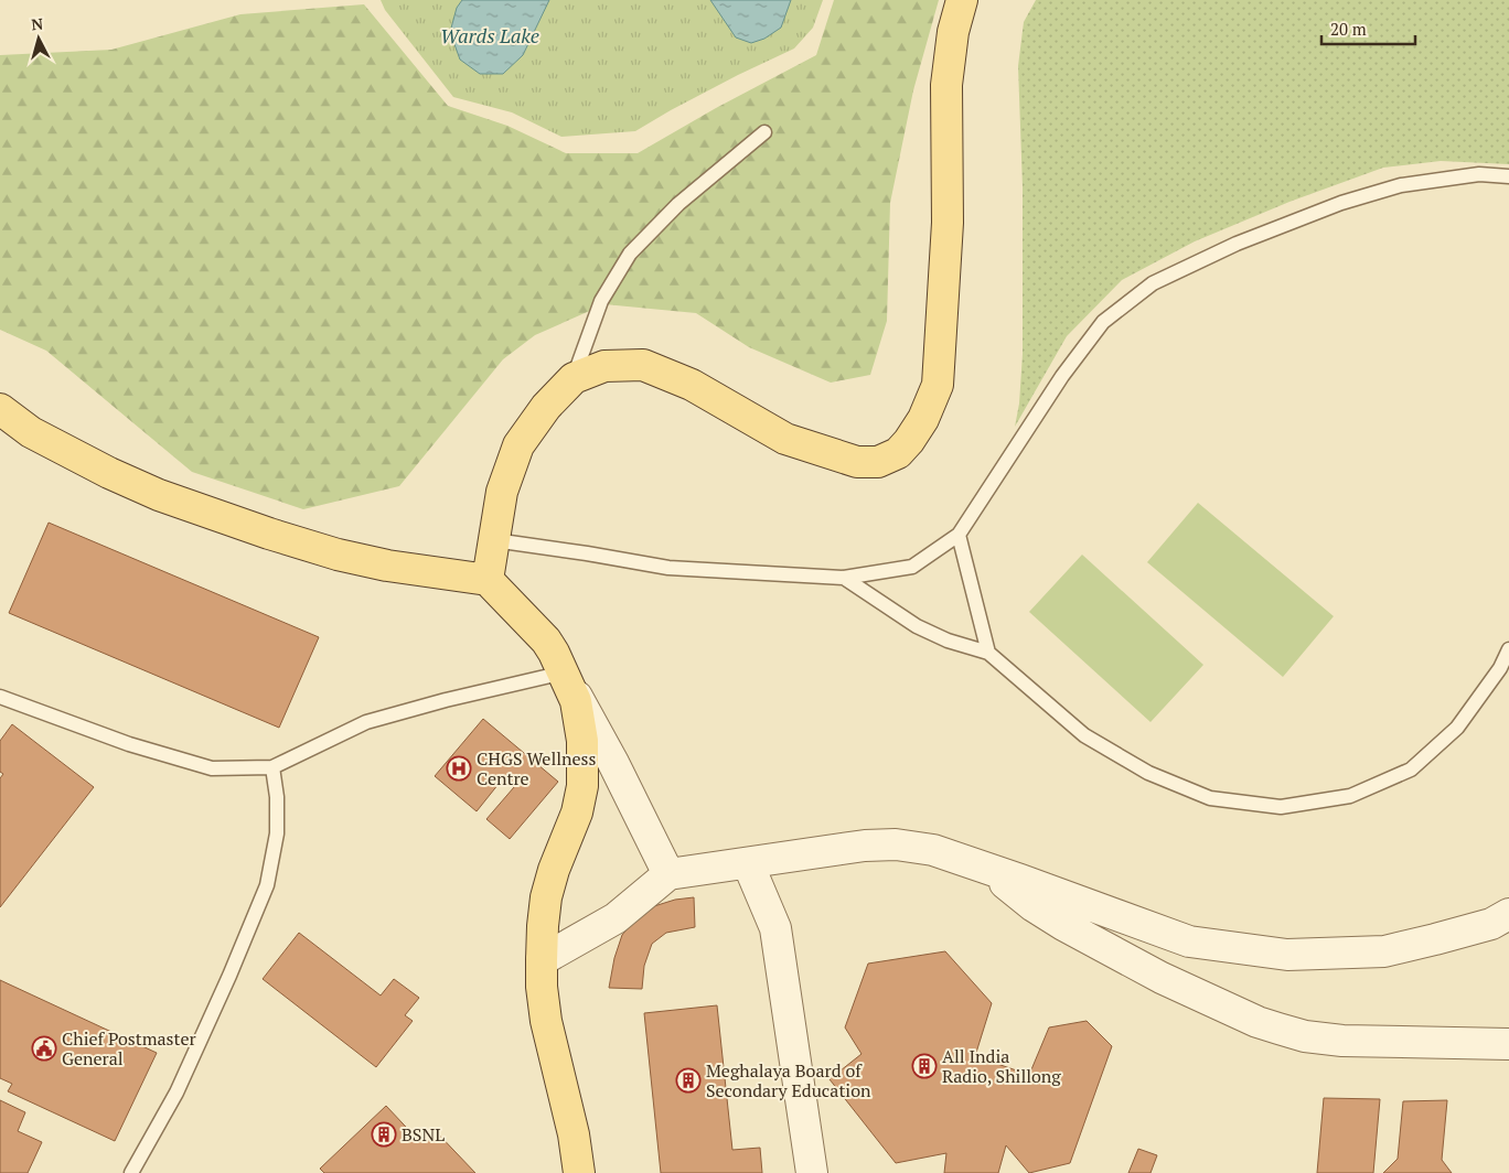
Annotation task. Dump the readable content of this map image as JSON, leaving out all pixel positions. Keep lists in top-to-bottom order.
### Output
{
  "water": ["Wards Lake"],
  "places": {
    "hospital": ["CHGS Wellness Centre"],
    "public building": ["Chief Postmaster General"],
    "building": ["All India Radio, Shillong", "Meghalaya Board of Secondary Education", "BSNL"]
  },
  "scale_bar": "20 m",
  "north": "top"
}
